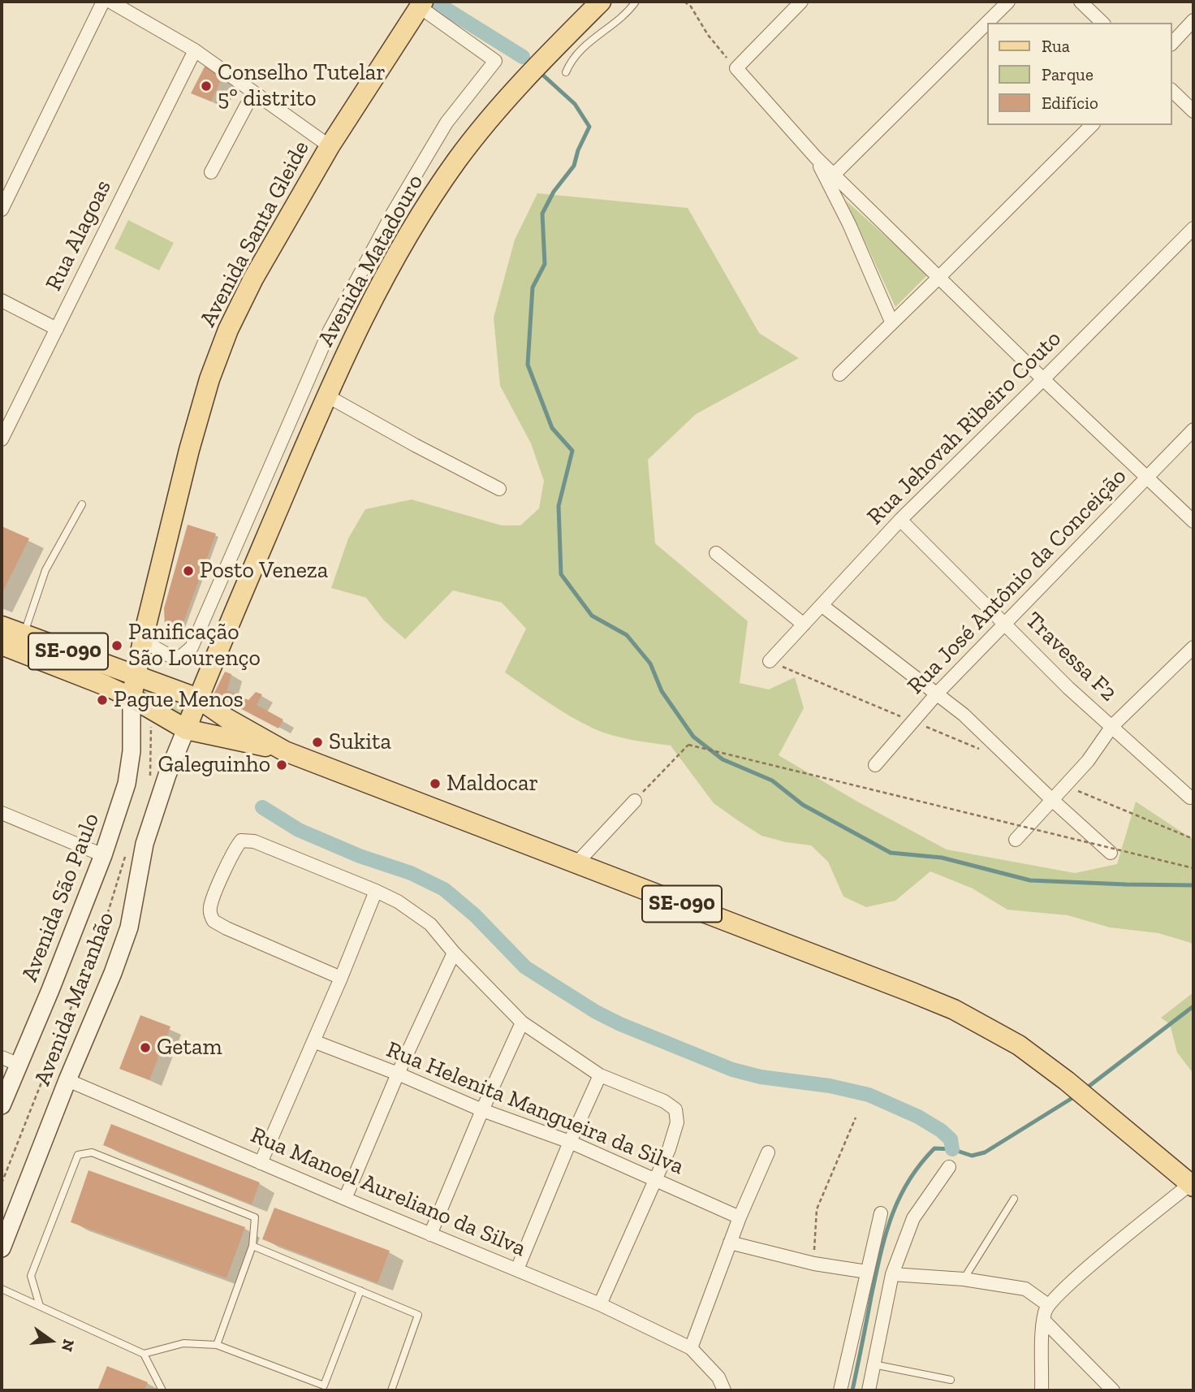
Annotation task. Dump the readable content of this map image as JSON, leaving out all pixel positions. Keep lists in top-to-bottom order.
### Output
{
  "streets": {
    "main road": [
      "Avenida Santa Gleide",
      "Avenida Matadouro",
      "SE-090",
      "Avenida São Paulo",
      "Avenida Maranhão"
    ],
    "street": [
      "Rua Alagoas",
      "Rua Jehovah Ribeiro Couto",
      "Rua José Antônio da Conceição",
      "Travessa F2",
      "Rua Helenita Mangueira da Silva",
      "Rua Manoel Aureliano da Silva"
    ]
  },
  "crossings": [
    ["Avenida Santa Gleide", "SE-090"],
    ["Avenida Santa Gleide", "Avenida São Paulo"],
    ["Avenida Matadouro", "SE-090"],
    ["Avenida Matadouro", "Avenida Maranhão"],
    ["Rua Jehovah Ribeiro Couto", "Travessa F2"],
    ["Rua José Antônio da Conceição", "Travessa F2"],
    ["SE-090", "Avenida São Paulo"],
    ["SE-090", "Avenida Maranhão"],
    ["Avenida Maranhão", "Rua Manoel Aureliano da Silva"]
  ],
  "places": [
    "Conselho Tutelar 5º distrito",
    "Posto Veneza",
    "Panificação São Lourenço",
    "Pague Menos",
    "Sukita",
    "Galeguinho",
    "Maldocar",
    "Getam"
  ],
  "legend": ["Rua", "Parque", "Edifício"],
  "north": "right"
}
